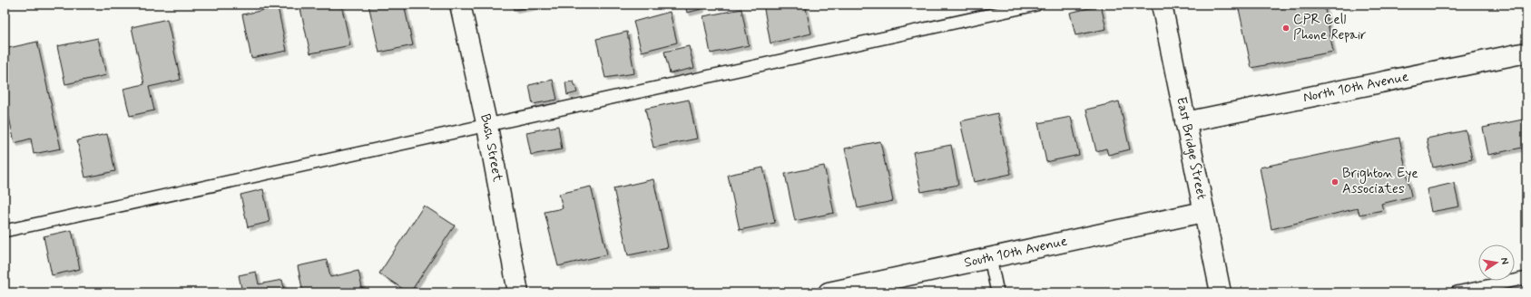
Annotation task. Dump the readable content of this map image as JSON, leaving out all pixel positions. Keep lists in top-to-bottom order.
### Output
{
  "streets": {
    "street": [
      "North 10th Avenue",
      "Bush Street",
      "East Bridge Street",
      "South 10th Avenue"
    ]
  },
  "crossings": [
    ["North 10th Avenue", "East Bridge Street"],
    ["East Bridge Street", "South 10th Avenue"]
  ],
  "places": ["CPR Cell Phone Repair", "Brighton Eye Associates"],
  "north": "right"
}
